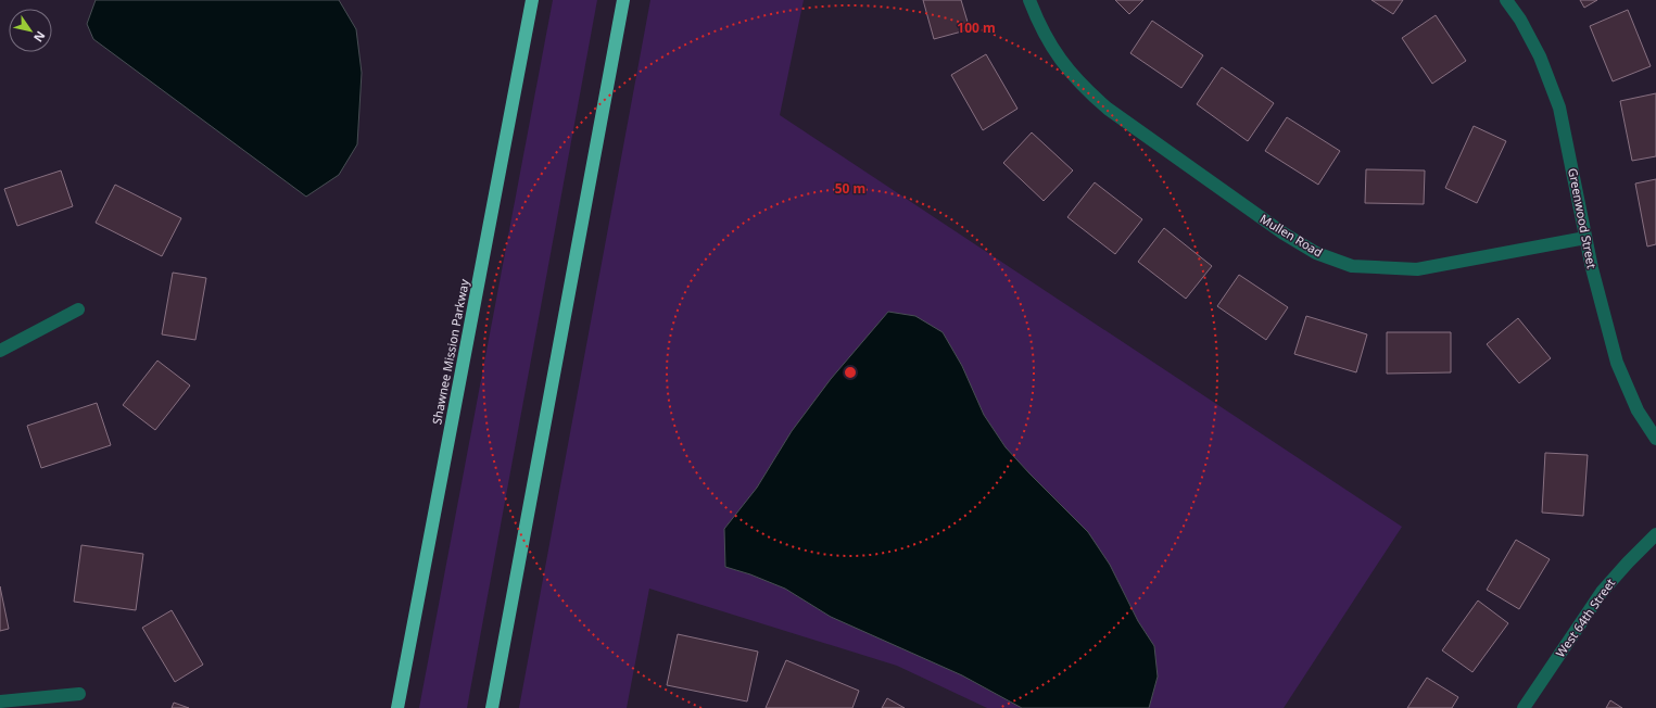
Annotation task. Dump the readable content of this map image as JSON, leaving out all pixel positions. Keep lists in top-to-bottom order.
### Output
{
  "streets": {
    "highway": ["Shawnee Mission Parkway"],
    "street": ["Greenwood Street", "Mullen Road", "West 64th Street"]
  },
  "crossings": [
    ["Greenwood Street", "Mullen Road"]
  ],
  "north": "bottom right",
  "rings": ["100 m", "50 m"]
}
